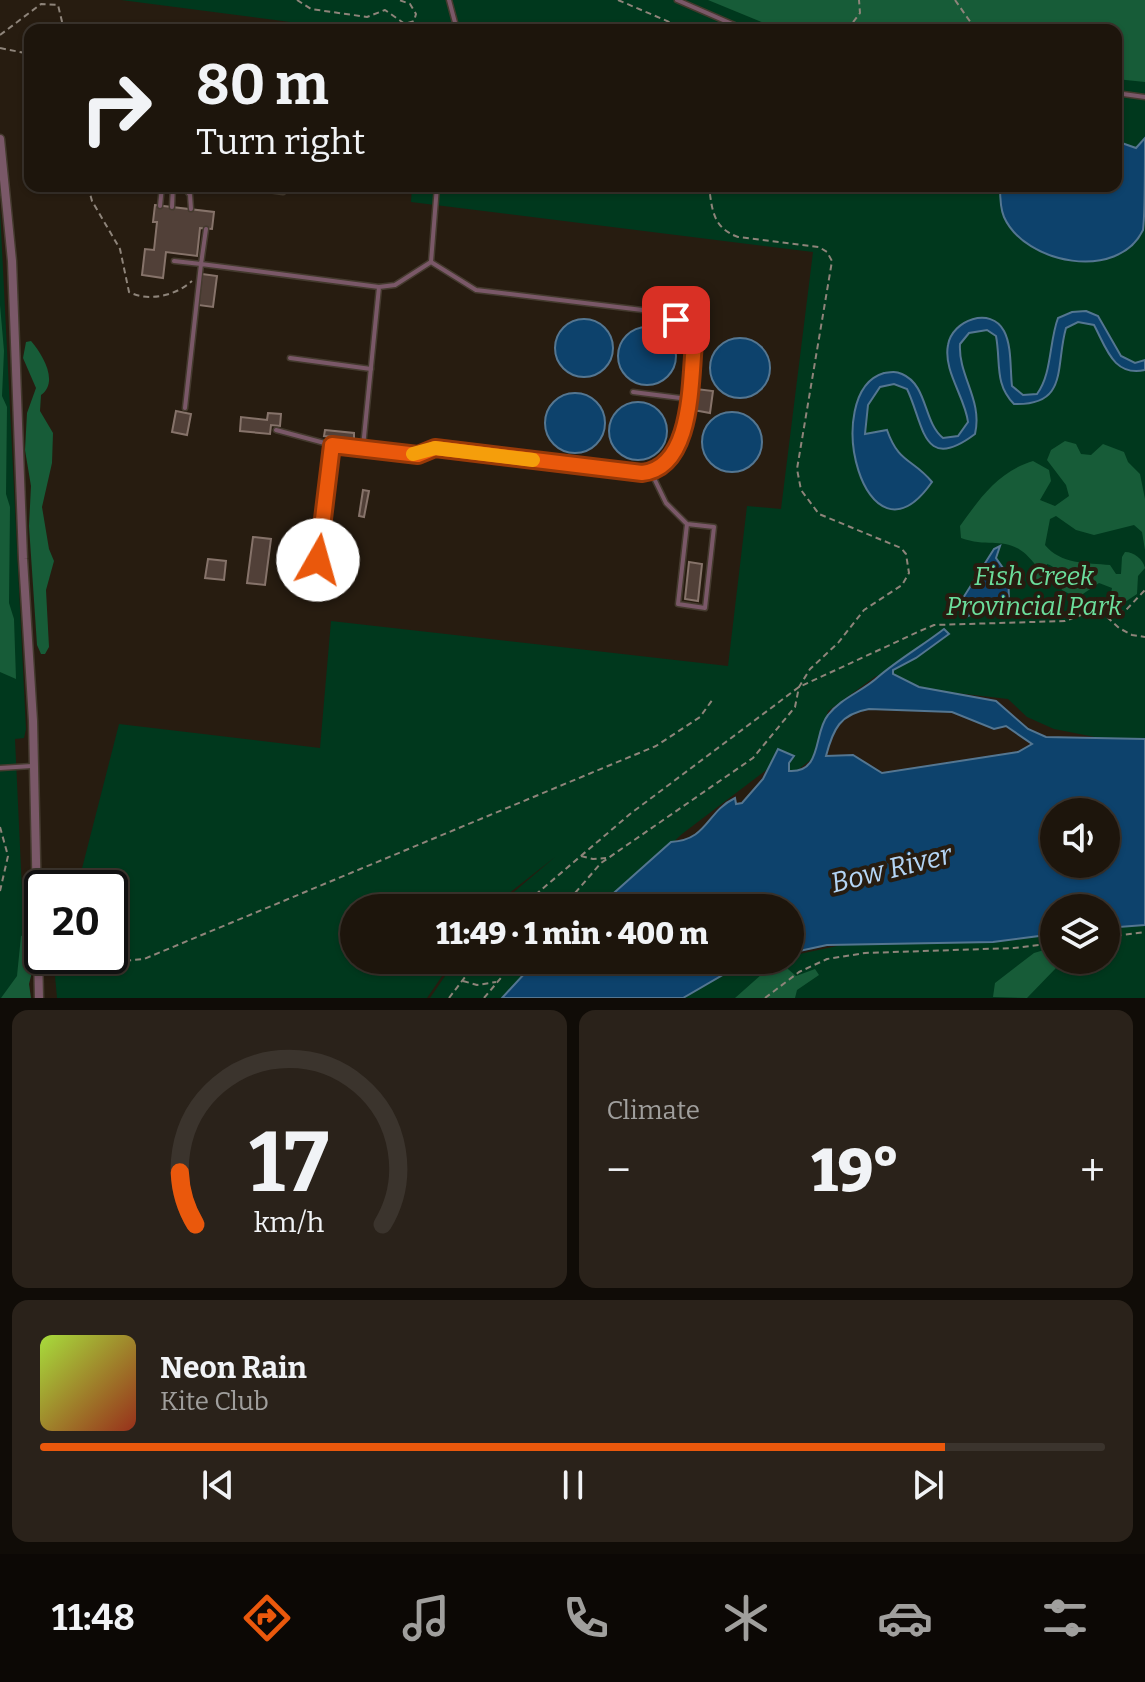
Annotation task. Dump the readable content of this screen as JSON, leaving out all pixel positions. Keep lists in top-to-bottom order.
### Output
{
  "water": ["Bow River"],
  "parks": ["Fish Creek Provincial Park"],
  "page": {
    "turn": ["80 m", "Turn right"],
    "limit": "20",
    "trip": "11:49 · 1 min · 400 m",
    "tile": "Climate",
    "heat": ["−", "19°", "+"],
    "song": ["Neon Rain", "Kite Club"],
    "tabs": "11:48",
    "gauge": ["17", "km/h"]
  }
}
